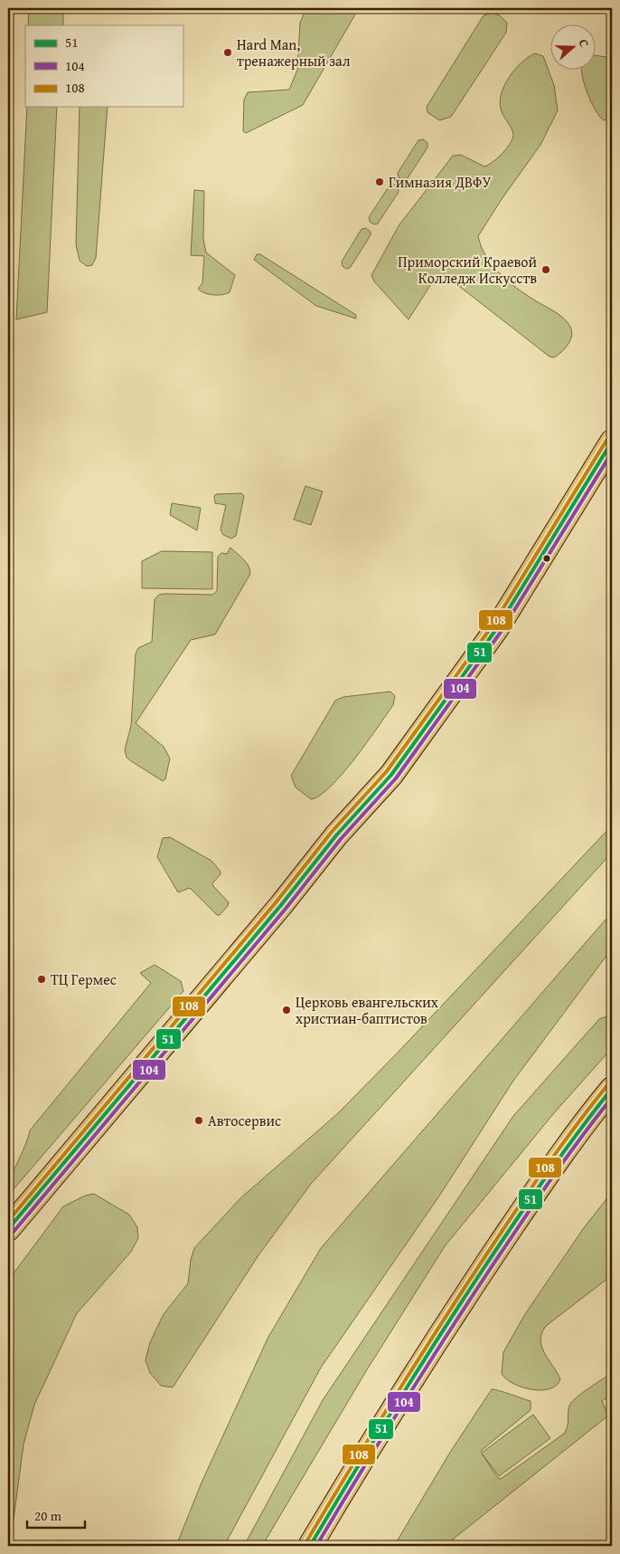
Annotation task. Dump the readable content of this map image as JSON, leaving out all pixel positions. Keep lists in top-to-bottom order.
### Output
{
  "places": [
    "Hard Man, тренажерный зал",
    "Гимназия ДВФУ",
    "Приморский Краевой Колледж Искусств",
    "ТЦ Гермес",
    "Церковь евангельских христиан-баптистов",
    "Автосервис"
  ],
  "lines": ["transit line 108", "transit line 51", "transit line 104"],
  "legend": ["51", "104", "108"],
  "scale_bar": "20 m",
  "north": "right"
}
